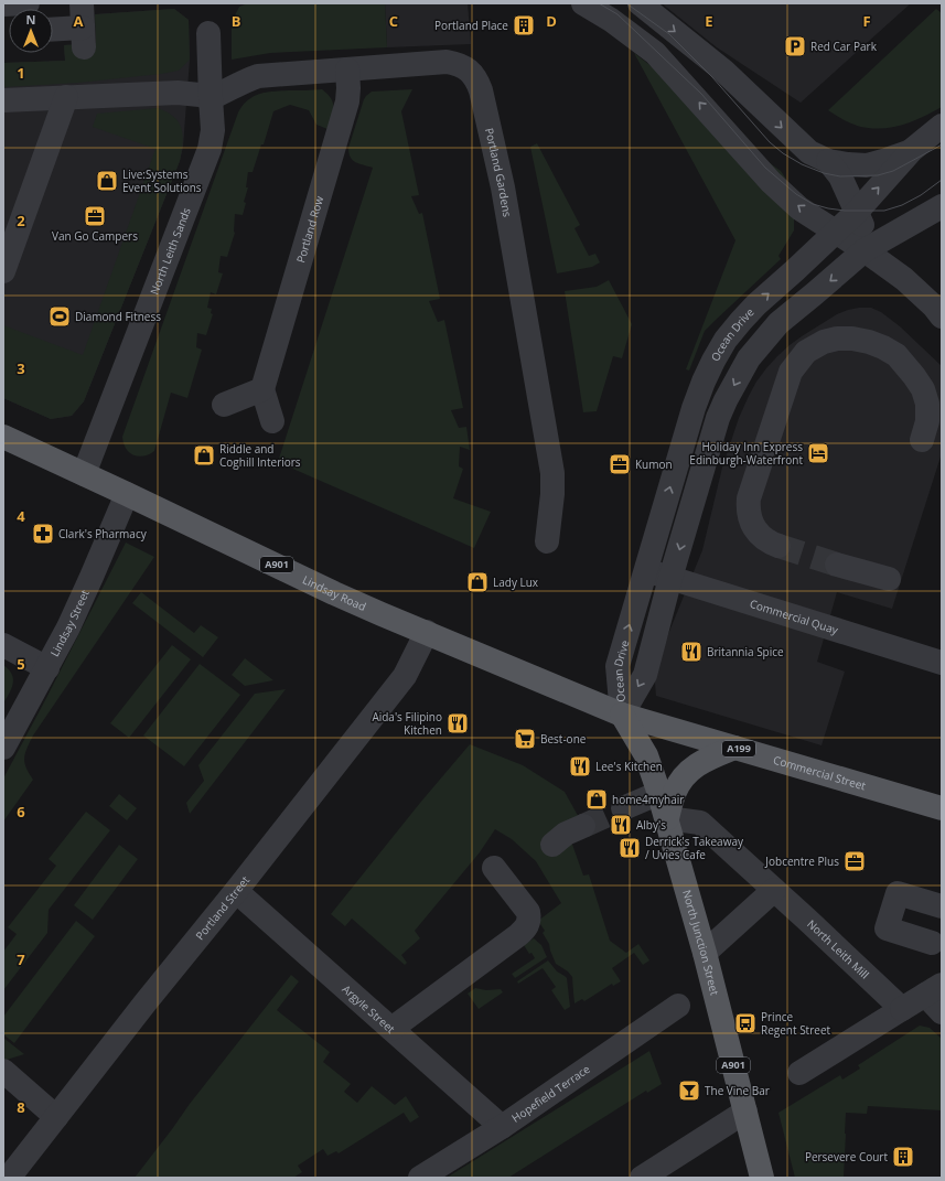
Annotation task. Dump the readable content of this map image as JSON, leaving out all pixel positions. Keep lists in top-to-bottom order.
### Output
{
  "streets": {
    "main road": [
      "A901",
      "Lindsay Road",
      "A199",
      "Commercial Street",
      "North Junction Street"
    ],
    "street": [
      "Portland Gardens",
      "Portland Row",
      "North Leith Sands",
      "Ocean Drive",
      "Commercial Quay",
      "Lindsay Street",
      "Portland Street",
      "North Leith Mill",
      "Argyle Street",
      "Hopefield Terrace"
    ]
  },
  "crossings": [
    ["Portland Gardens", "Portland Row"],
    ["Portland Gardens", "North Leith Sands"],
    ["North Leith Sands", "Lindsay Road"],
    ["Ocean Drive", "Lindsay Road"],
    ["Ocean Drive", "Commercial Quay"],
    ["Ocean Drive", "Commercial Street"],
    ["Ocean Drive", "North Junction Street"],
    ["Lindsay Road", "Lindsay Street"],
    ["Lindsay Road", "Commercial Street"],
    ["Lindsay Road", "Portland Street"],
    ["Lindsay Road", "North Junction Street"],
    ["Commercial Street", "North Junction Street"],
    ["Portland Street", "Argyle Street"],
    ["North Junction Street", "North Leith Mill"],
    ["Argyle Street", "Hopefield Terrace"]
  ],
  "places": {
    "building": ["Portland Place", "Persevere Court"],
    "parking": ["Red Car Park"],
    "shop": [
      "Live:Systems Event Solutions",
      "Riddle and Coghill Interiors",
      "Lady Lux",
      "home4myhair"
    ],
    "office": ["Van Go Campers", "Kumon", "Jobcentre Plus"],
    "sports": ["Diamond Fitness"],
    "hotel": ["Holiday Inn Express Edinburgh-Waterfront"],
    "pharmacy": ["Clark's Pharmacy"],
    "restaurant": [
      "Britannia Spice",
      "Aida's Filipino Kitchen",
      "Lee's Kitchen",
      "Alby's",
      "Derrick's Takeaway / Uvies Cafe"
    ],
    "supermarket": ["Best-one"],
    "bus stop": ["Prince Regent Street"],
    "bar": ["The Vine Bar"]
  },
  "north": "top",
  "grid": {
    "columns": [
      "A",
      "B",
      "C",
      "D",
      "E",
      "F"
    ],
    "rows": [
      "1",
      "2",
      "3",
      "4",
      "5",
      "6",
      "7",
      "8"
    ]
  }
}
